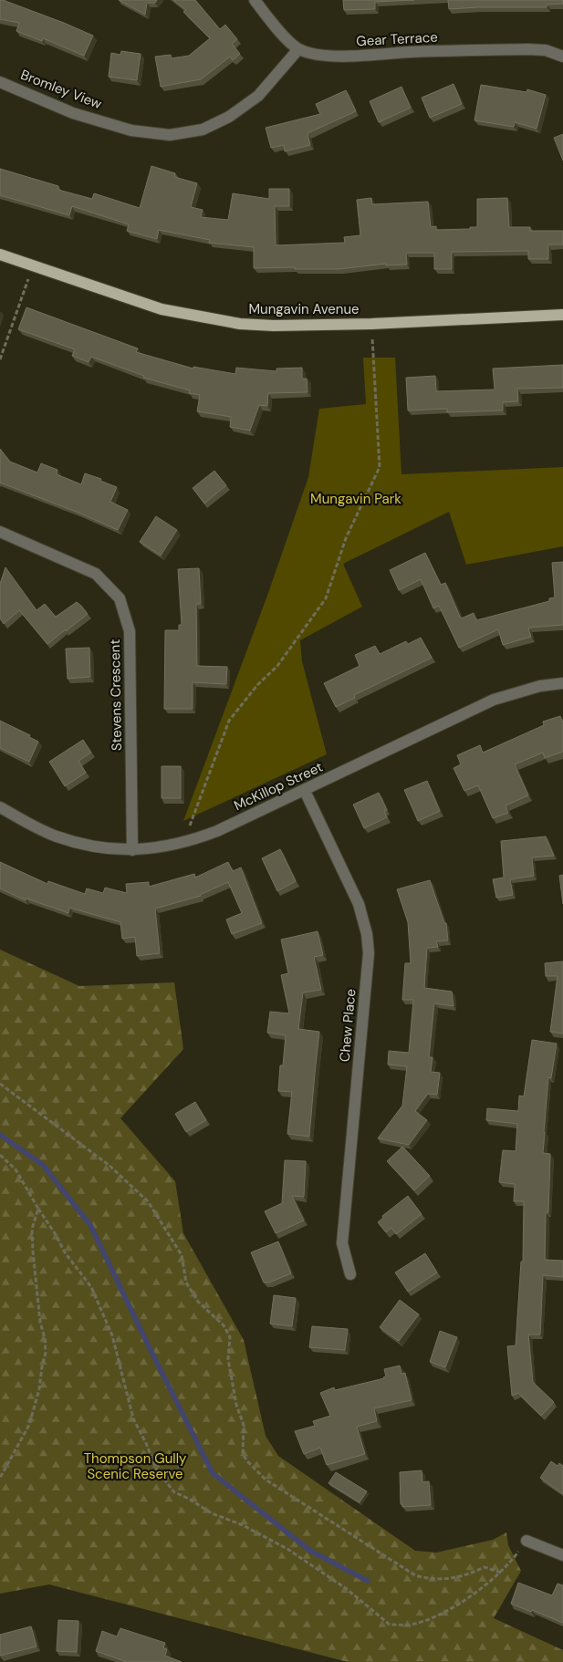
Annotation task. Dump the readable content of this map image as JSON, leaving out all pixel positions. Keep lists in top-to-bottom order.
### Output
{
  "streets": {
    "main road": ["Mungavin Avenue"],
    "street": [
      "Gear Terrace",
      "Bromley View",
      "Stevens Crescent",
      "McKillop Street",
      "Chew Place"
    ]
  },
  "crossings": [
    ["Gear Terrace", "Bromley View"],
    ["Stevens Crescent", "McKillop Street"],
    ["McKillop Street", "Chew Place"]
  ],
  "parks": ["Mungavin Park", "Thompson Gully Scenic Reserve"]
}
